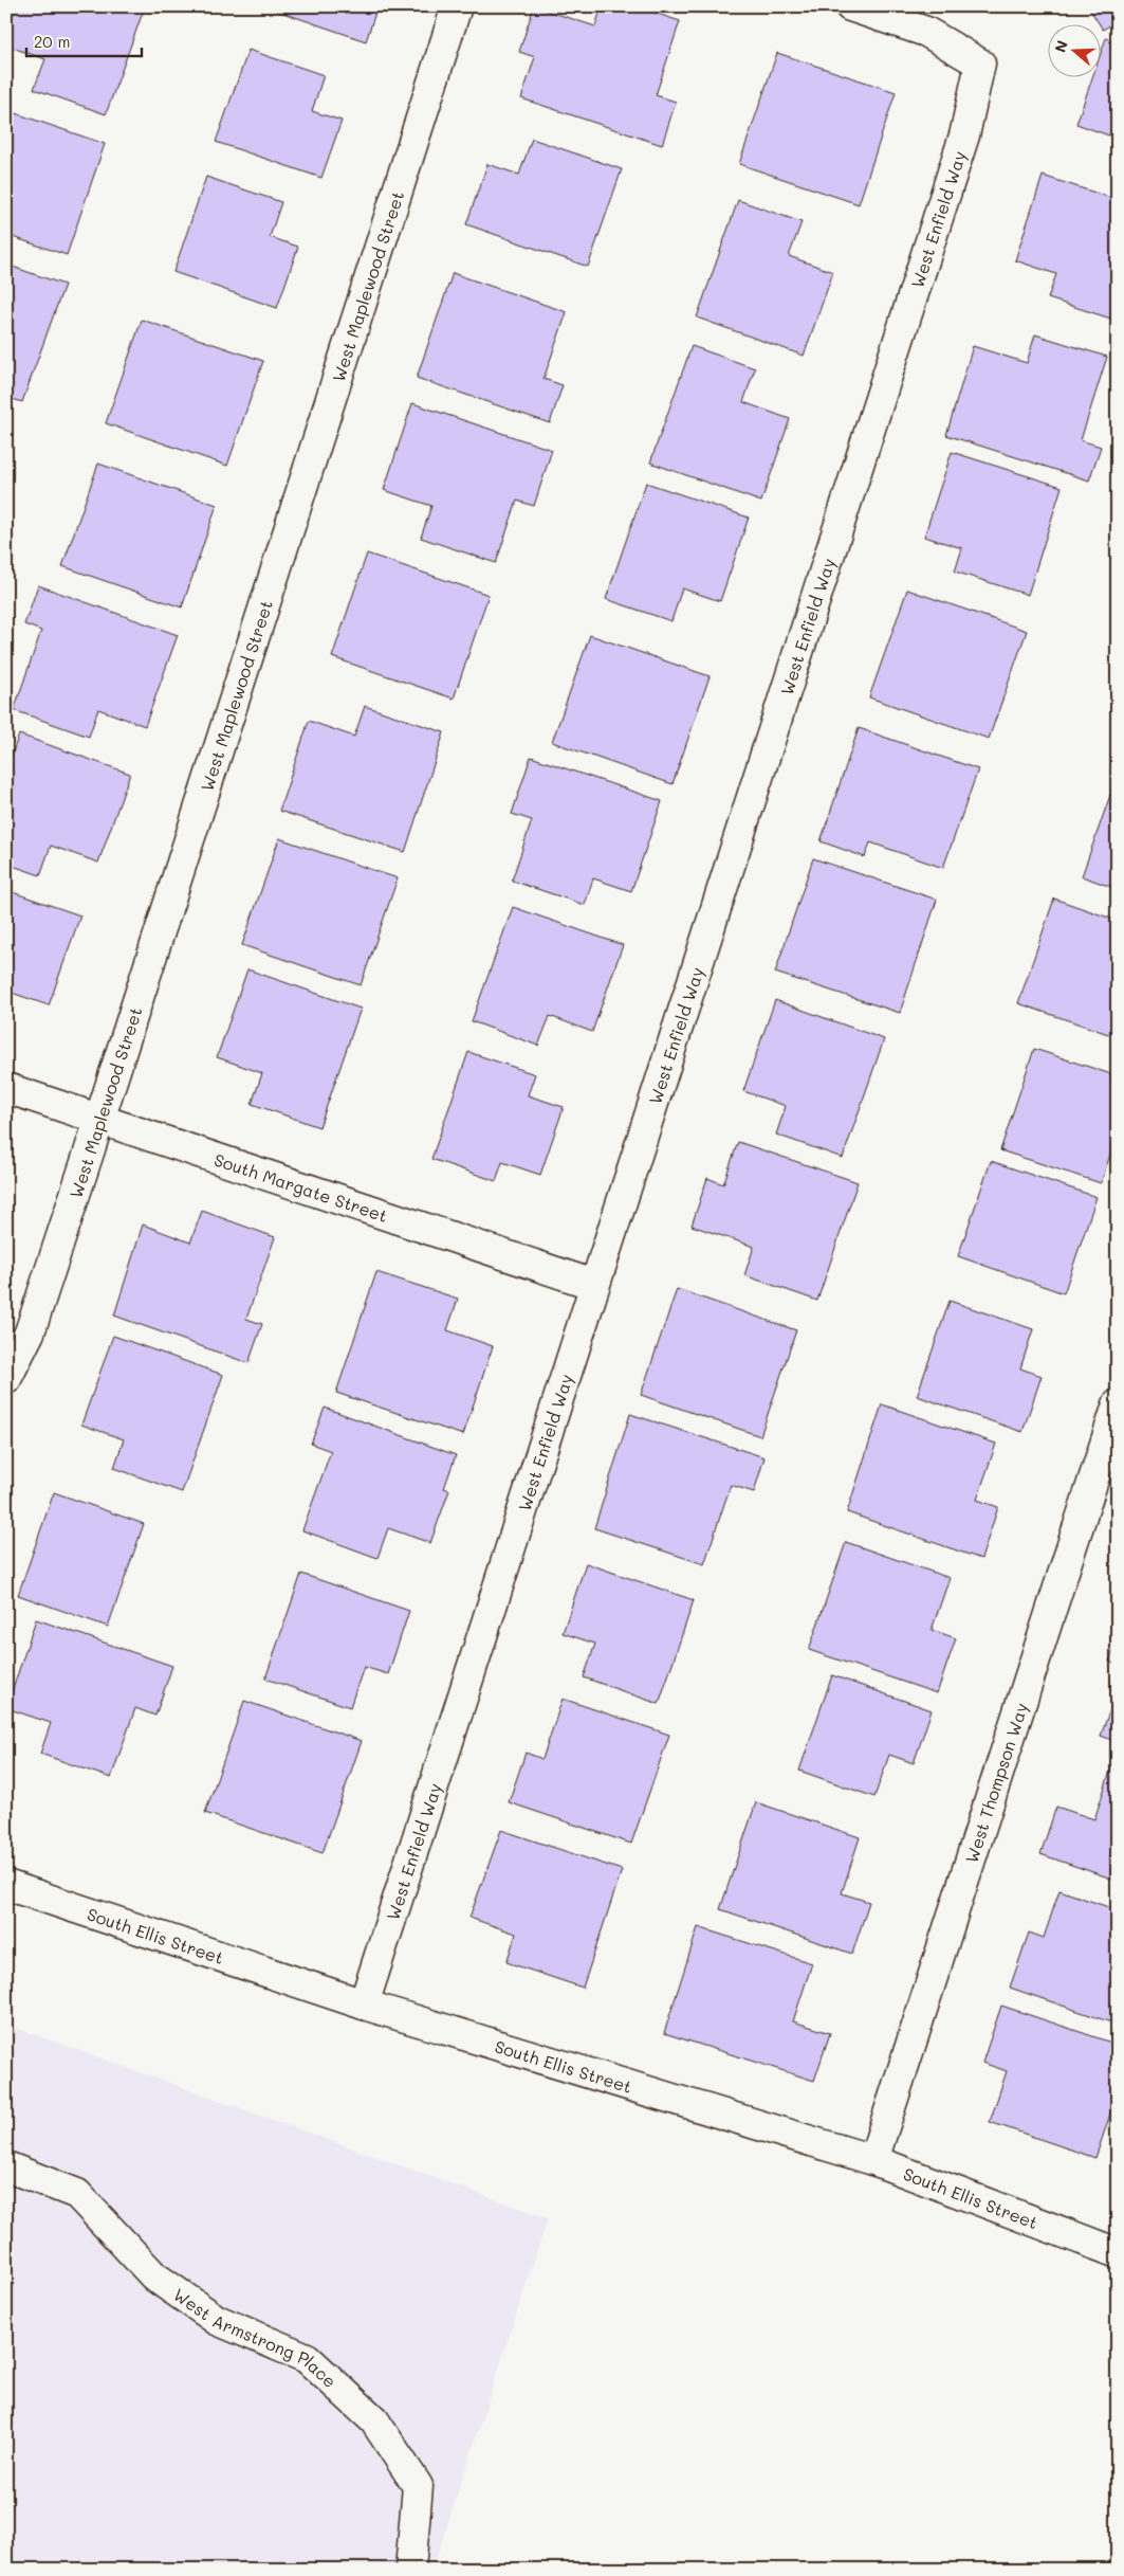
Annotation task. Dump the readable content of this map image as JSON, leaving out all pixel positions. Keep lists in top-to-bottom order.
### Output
{
  "streets": {
    "street": [
      "West Enfield Way",
      "West Maplewood Street",
      "South Margate Street",
      "West Thompson Way",
      "South Ellis Street",
      "West Armstrong Place"
    ]
  },
  "crossings": [
    ["West Enfield Way", "South Margate Street"],
    ["West Enfield Way", "South Ellis Street"],
    ["West Maplewood Street", "South Margate Street"],
    ["West Thompson Way", "South Ellis Street"]
  ],
  "scale_bar": "20 m",
  "north": "left"
}
